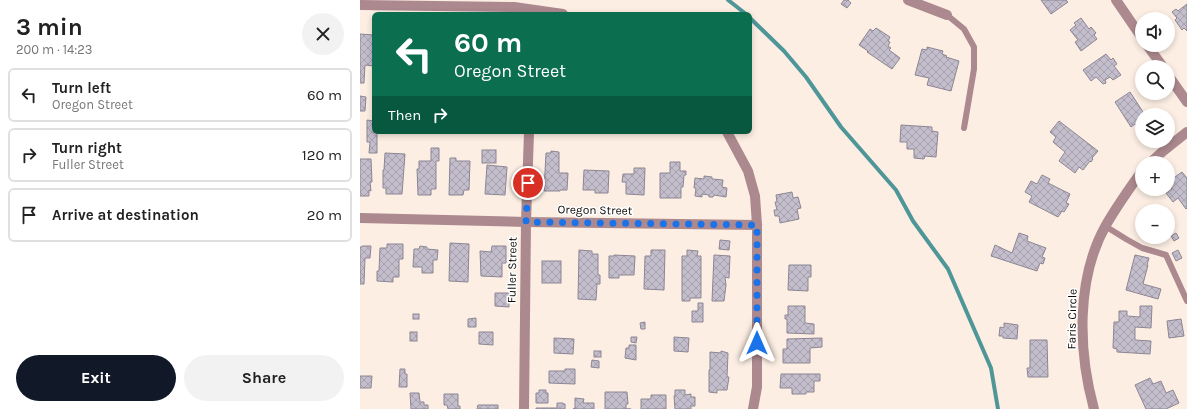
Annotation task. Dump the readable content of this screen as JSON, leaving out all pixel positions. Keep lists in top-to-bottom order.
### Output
{
  "streets": {
    "street": ["Oregon Street", "Fuller Street", "Faris Circle"]
  },
  "crossings": [
    ["Oregon Street", "Fuller Street"]
  ],
  "page": {
    "heading": ["3 min", "200 m · 14:23"],
    "map_buttons": ["+", "−"],
    "turn": ["60 m", "Oregon Street"],
    "list": [
      {
        "name": "Turn left",
        "note": "Oregon Street",
        "value": "60 m"
      },
      {
        "name": "Turn right",
        "note": "Fuller Street",
        "value": "120 m"
      },
      {
        "name": "Arrive at destination",
        "value": "20 m"
      }
    ],
    "then": "Then",
    "buttons": ["Exit", "Share"]
  }
}
